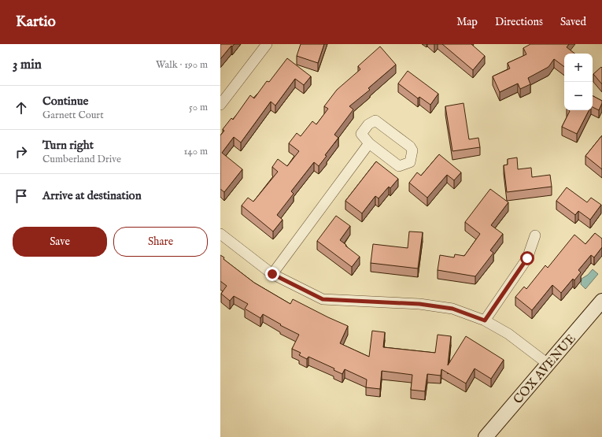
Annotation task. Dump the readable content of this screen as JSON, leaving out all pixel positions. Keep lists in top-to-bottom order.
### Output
{
  "streets": {
    "main road": ["COX AVENUE"]
  },
  "page": {
    "header": "Kartio",
    "nav": ["Map", "Directions", "Saved"],
    "heading": ["3 min", "Walk · 190 m"],
    "map_buttons": ["+", "−"],
    "list": [
      ["Continue", "Garnett Court", "50 m"],
      ["Turn right", "Cumberland Drive", "140 m"],
      "Arrive at destination"
    ],
    "buttons": ["Save", "Share"]
  }
}
